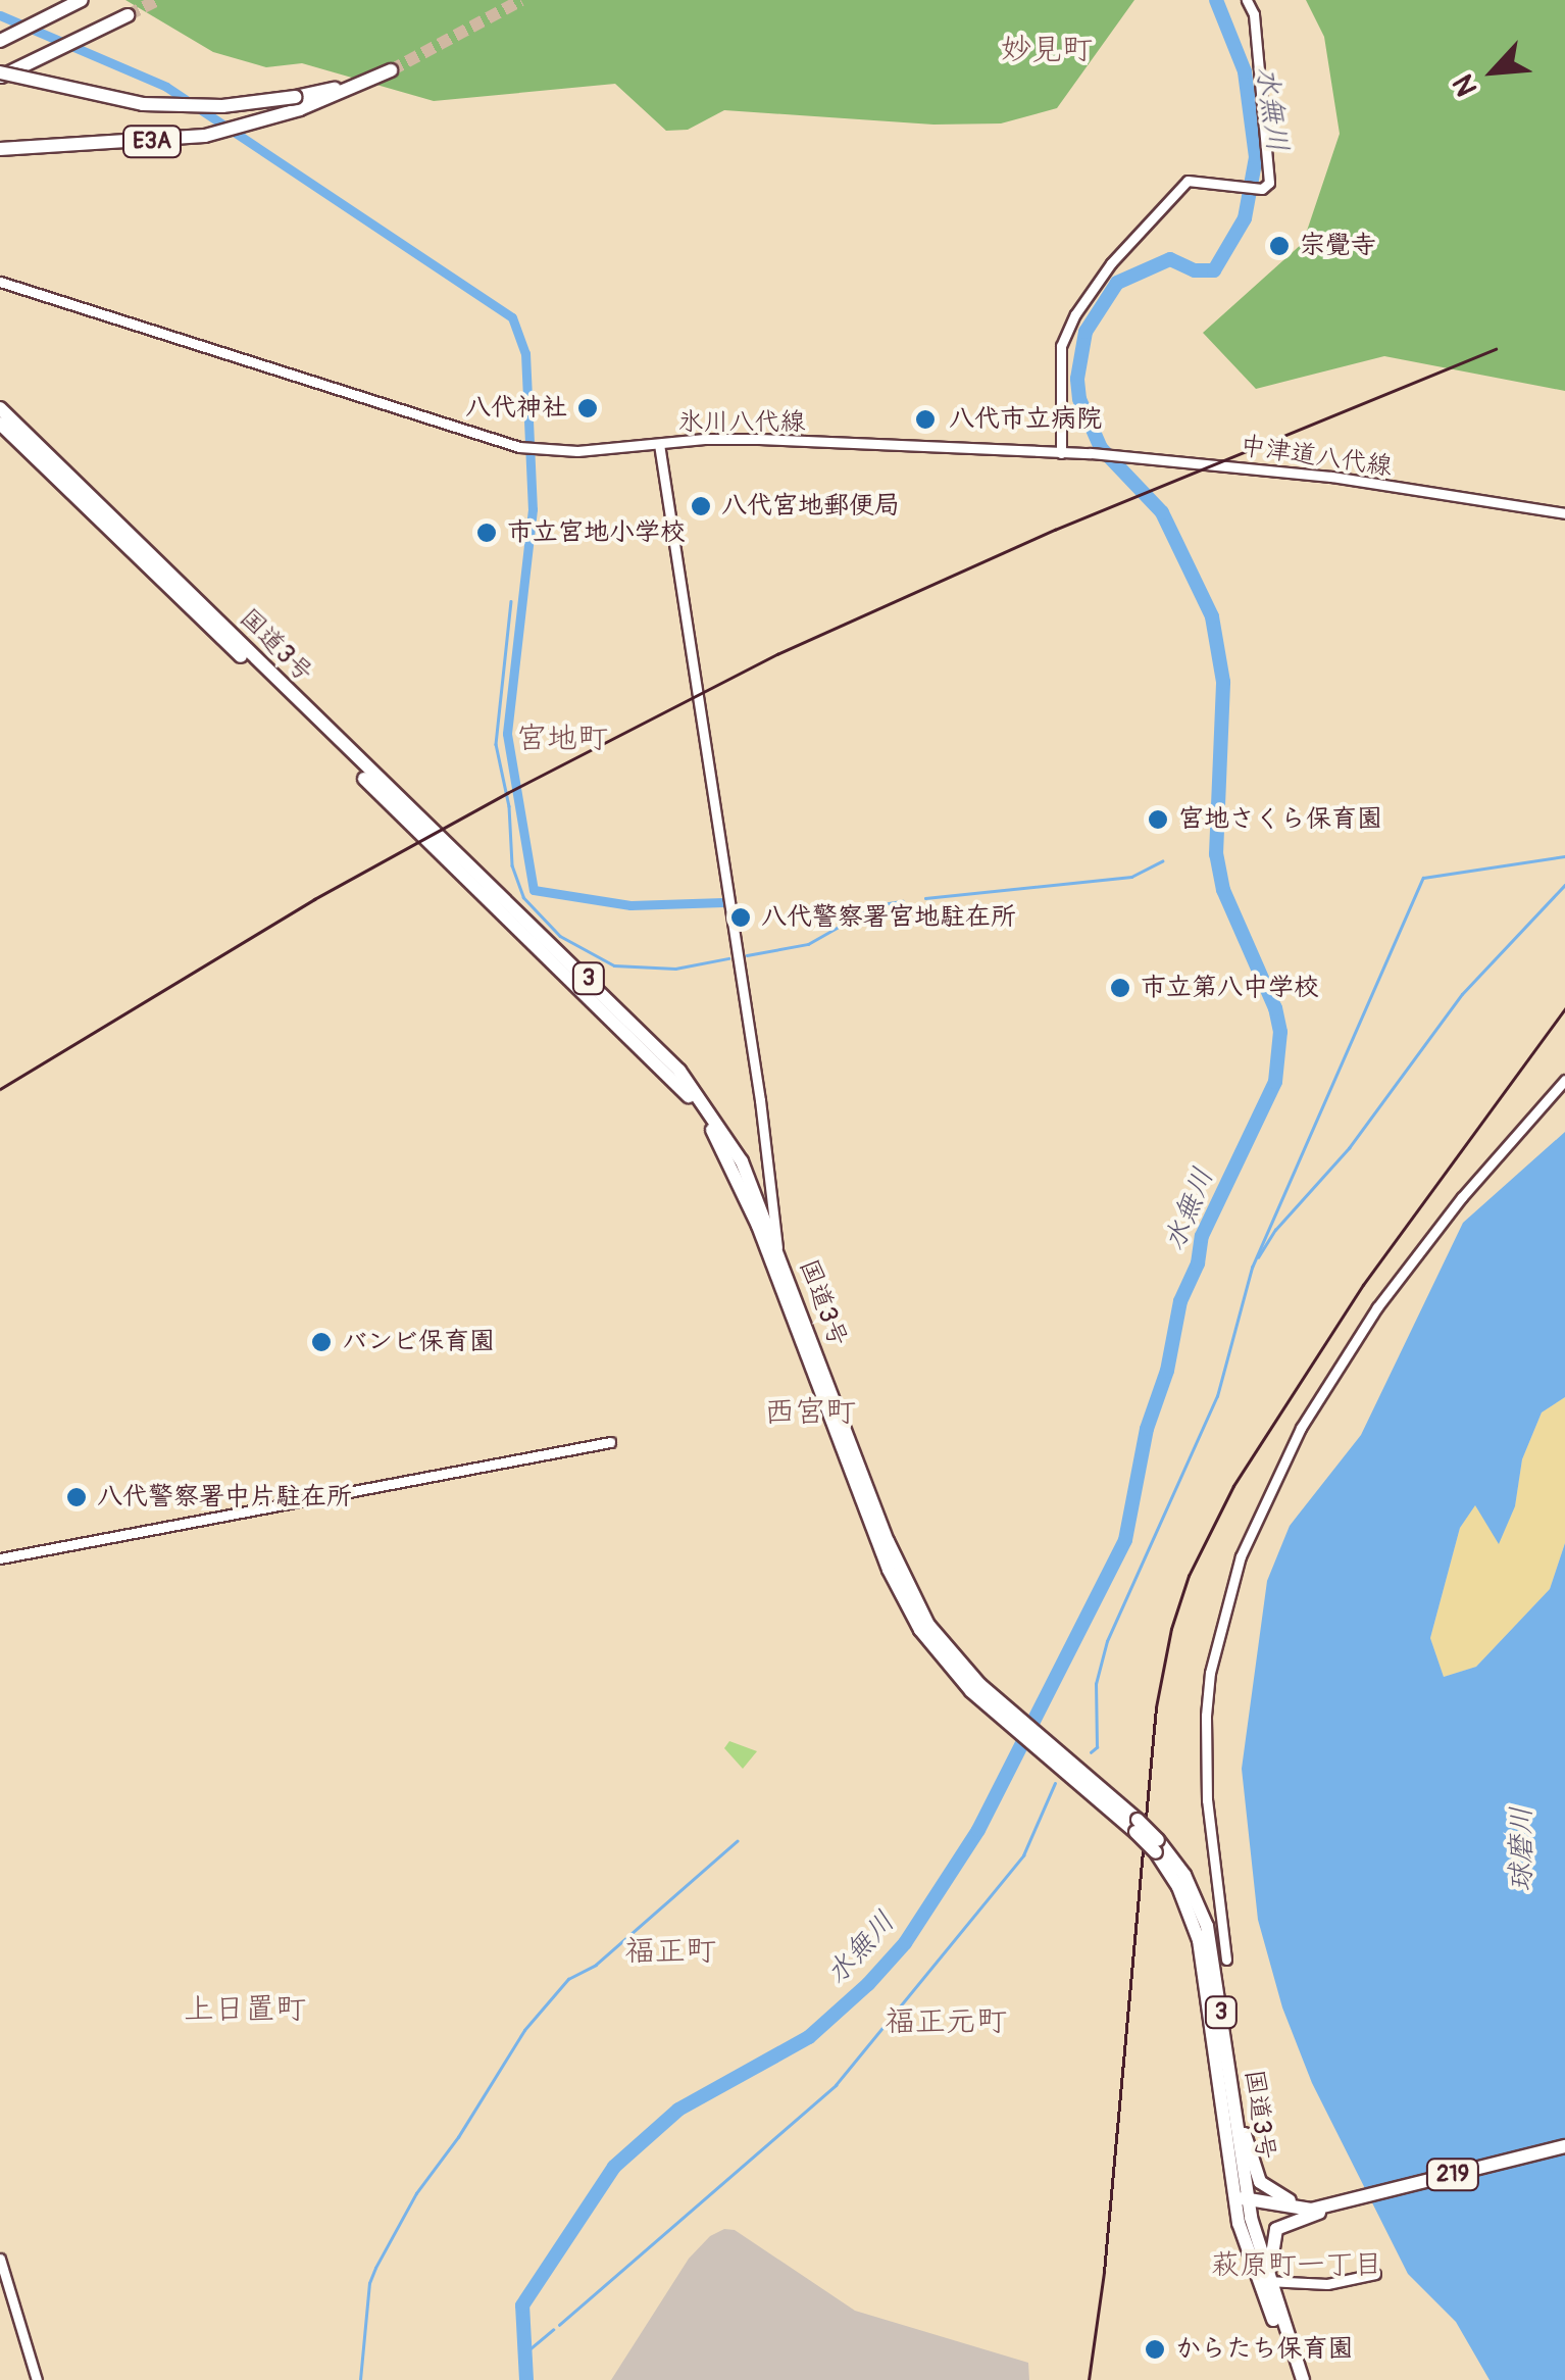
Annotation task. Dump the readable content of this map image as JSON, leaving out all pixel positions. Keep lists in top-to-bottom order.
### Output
{
  "streets": {
    "highway": [
      "E3A",
      "国道3号",
      "3",
      "219"
    ],
    "street": ["氷川八代線", "中津道八代線"]
  },
  "crossings": [
    ["氷川八代線", "中津道八代線"],
    ["氷川八代線", "国道3号"],
    ["国道3号", "219"]
  ],
  "districts": [
    "妙見町",
    "宮地町",
    "西宮町",
    "福正町",
    "上日置町",
    "福正元町",
    "萩原町一丁目"
  ],
  "water": ["水無川", "球磨川"],
  "places": [
    "宗覺寺",
    "八代神社",
    "八代市立病院",
    "八代宮地郵便局",
    "市立宮地小学校",
    "宮地さくら保育園",
    "八代警察署宮地駐在所",
    "市立第八中学校",
    "バンビ保育園",
    "八代警察署中片駐在所",
    "からたち保育園"
  ],
  "north": "bottom left"
}
